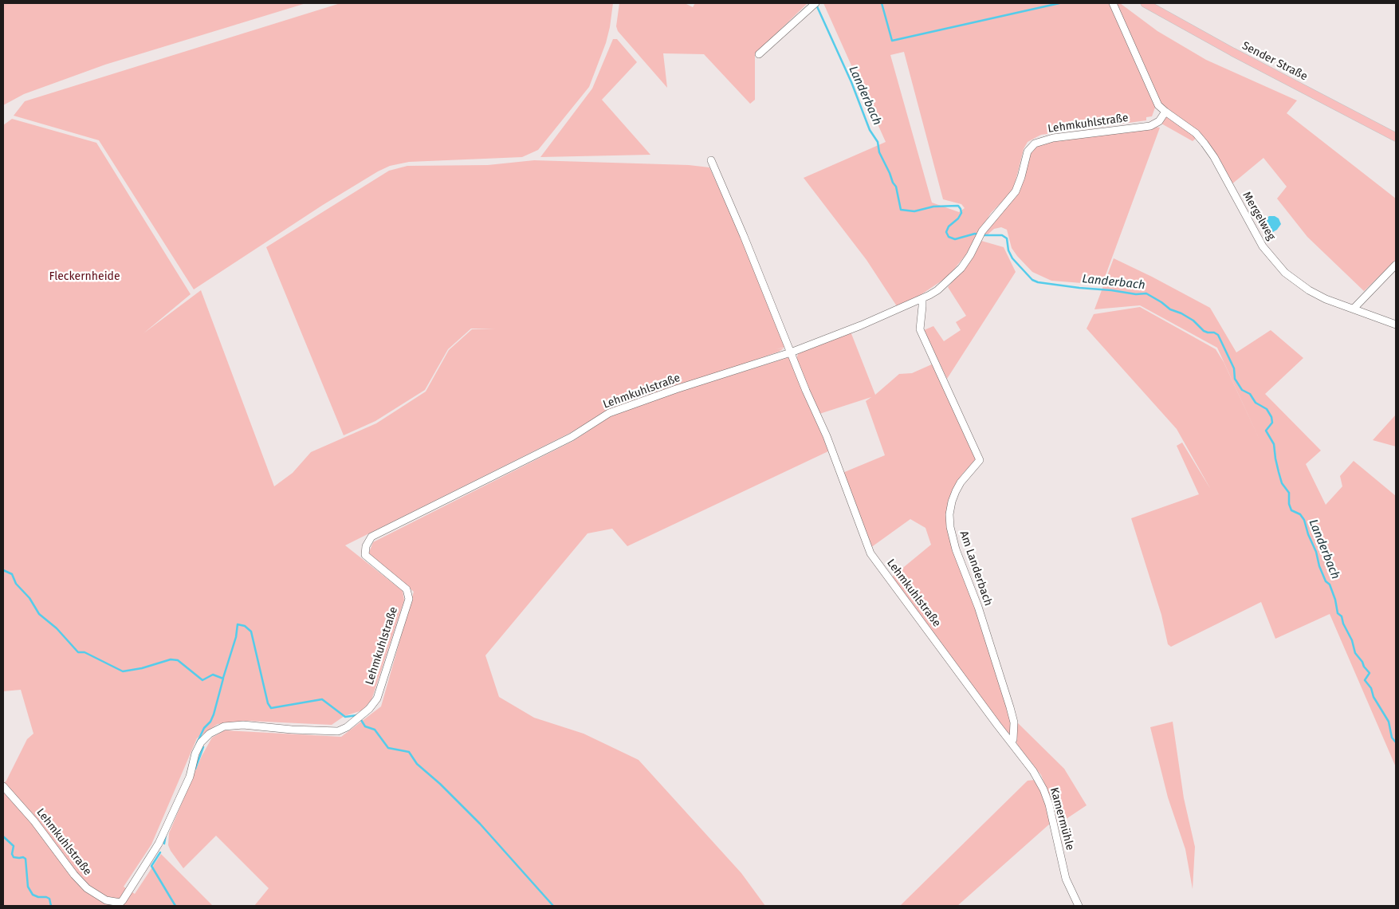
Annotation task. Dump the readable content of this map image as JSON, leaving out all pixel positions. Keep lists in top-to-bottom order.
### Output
{
  "streets": {
    "main road": ["Sender Straße"],
    "street": [
      "Lehmkuhlstraße",
      "Mergelweg",
      "Am Landerbach",
      "Kamermühle"
    ]
  },
  "crossings": [
    ["Lehmkuhlstraße", "Mergelweg"],
    ["Lehmkuhlstraße", "Am Landerbach"],
    ["Lehmkuhlstraße", "Kamermühle"],
    ["Am Landerbach", "Kamermühle"]
  ],
  "water": ["Landerbach"],
  "parks": ["Fleckernheide"]
}
